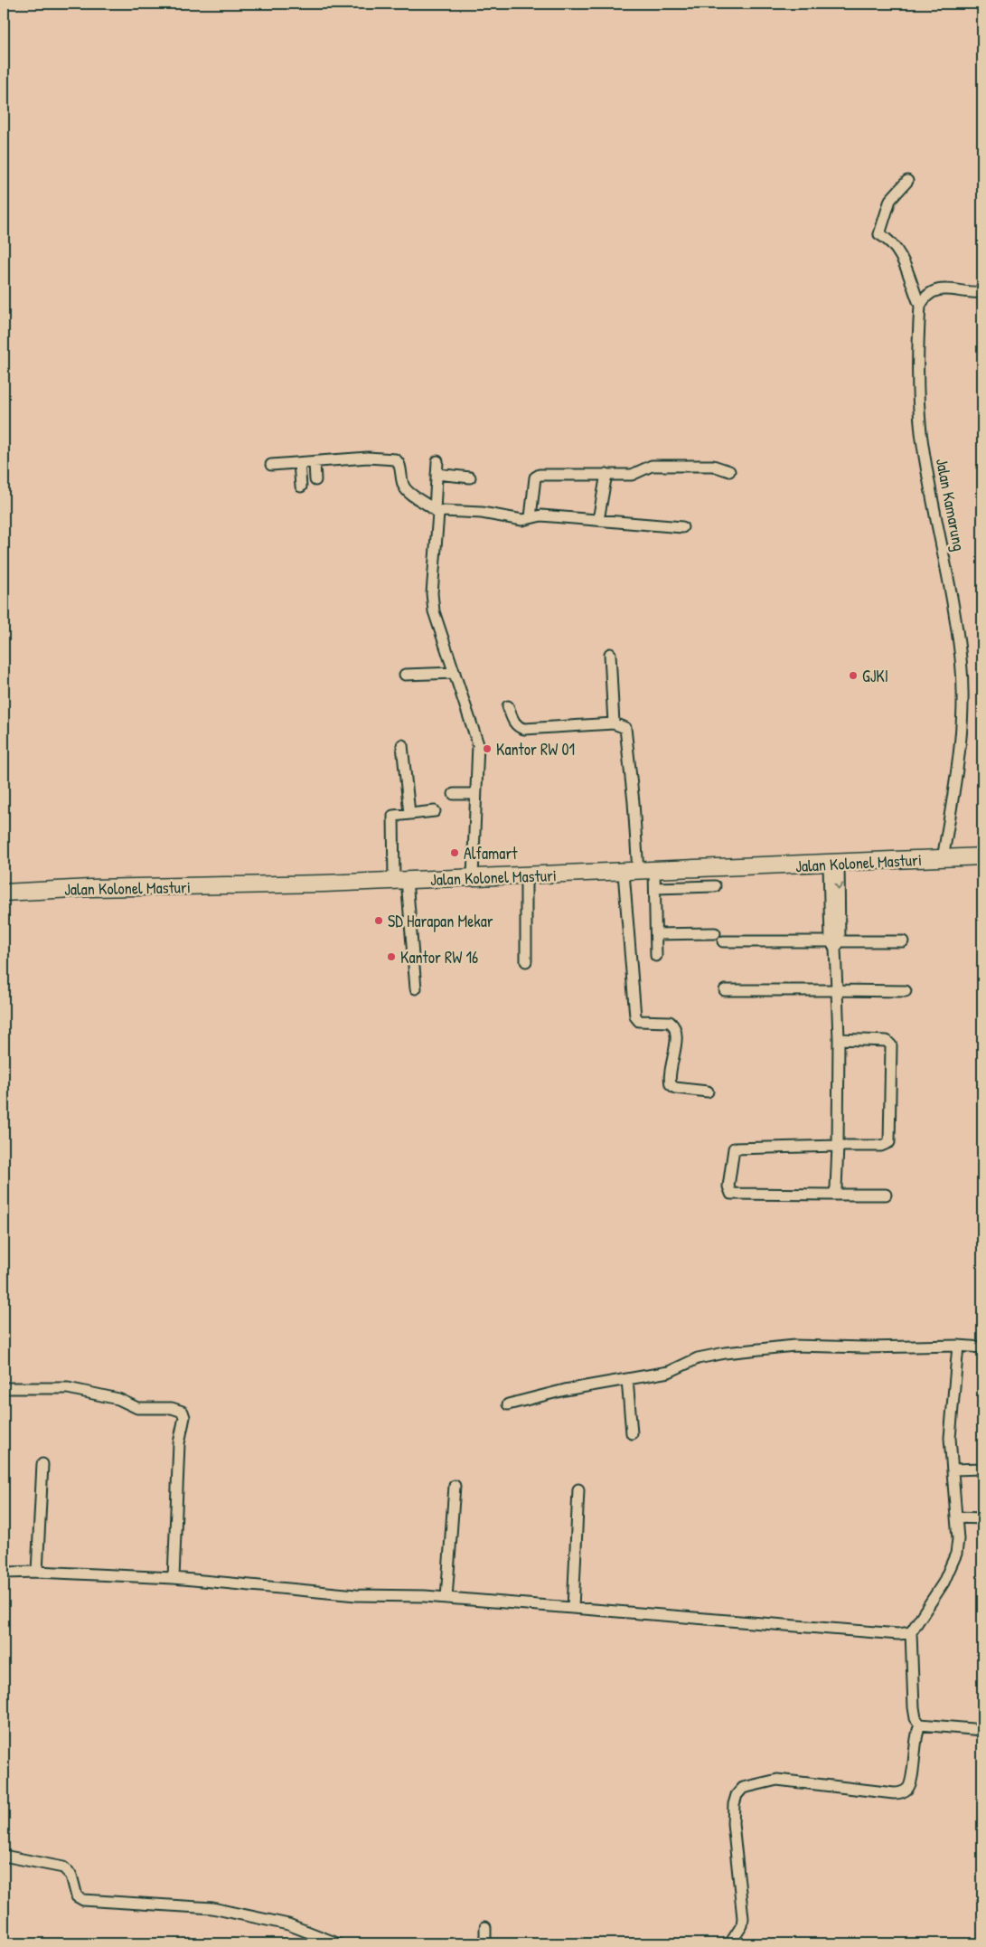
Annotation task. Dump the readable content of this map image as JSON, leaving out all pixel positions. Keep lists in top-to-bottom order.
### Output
{
  "streets": {
    "main road": ["Jalan Kolonel Masturi"],
    "street": ["Jalan Kamarung"]
  },
  "crossings": [
    ["Jalan Kamarung", "Jalan Kolonel Masturi"]
  ],
  "places": [
    "GJKI",
    "Kantor RW 01",
    "Alfamart",
    "SD Harapan Mekar",
    "Kantor RW 16"
  ]
}
